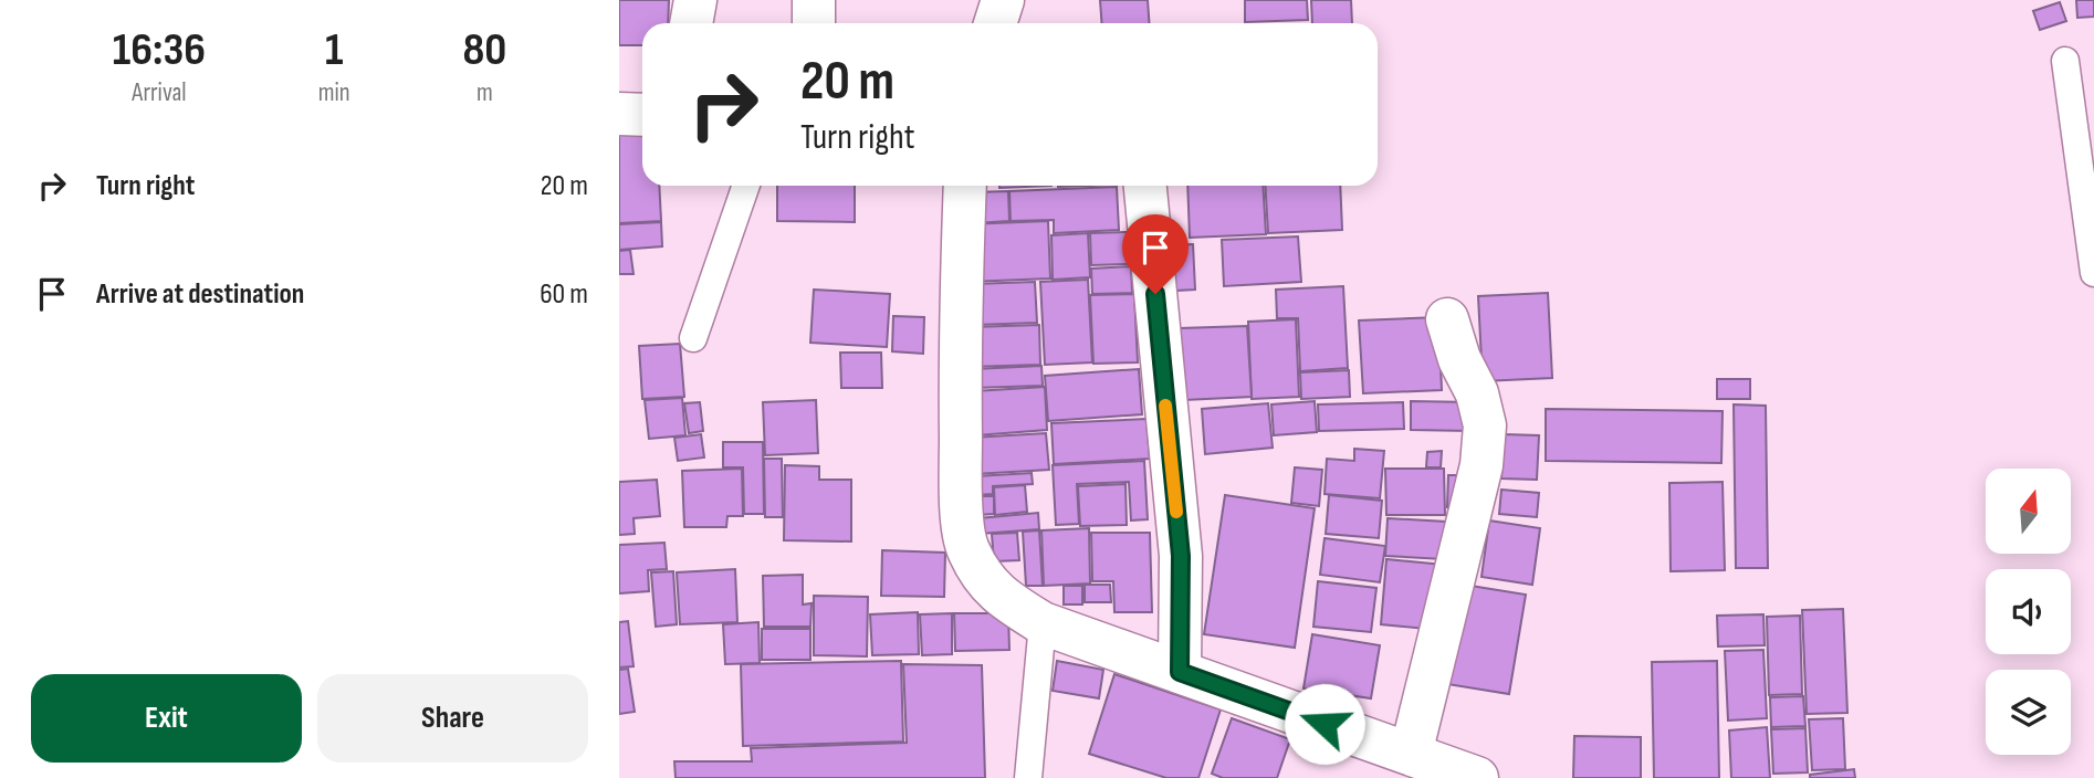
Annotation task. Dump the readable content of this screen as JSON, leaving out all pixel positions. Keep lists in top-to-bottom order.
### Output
{
  "north": "top",
  "page": {
    "eta": [
      "16:36",
      "Arrival",
      "1",
      "min",
      "80",
      "m"
    ],
    "turn": ["20 m", "Turn right"],
    "list": [
      {
        "name": "Turn right",
        "value": "20 m"
      },
      {
        "name": "Arrive at destination",
        "value": "60 m"
      }
    ],
    "buttons": ["Exit", "Share"]
  }
}
